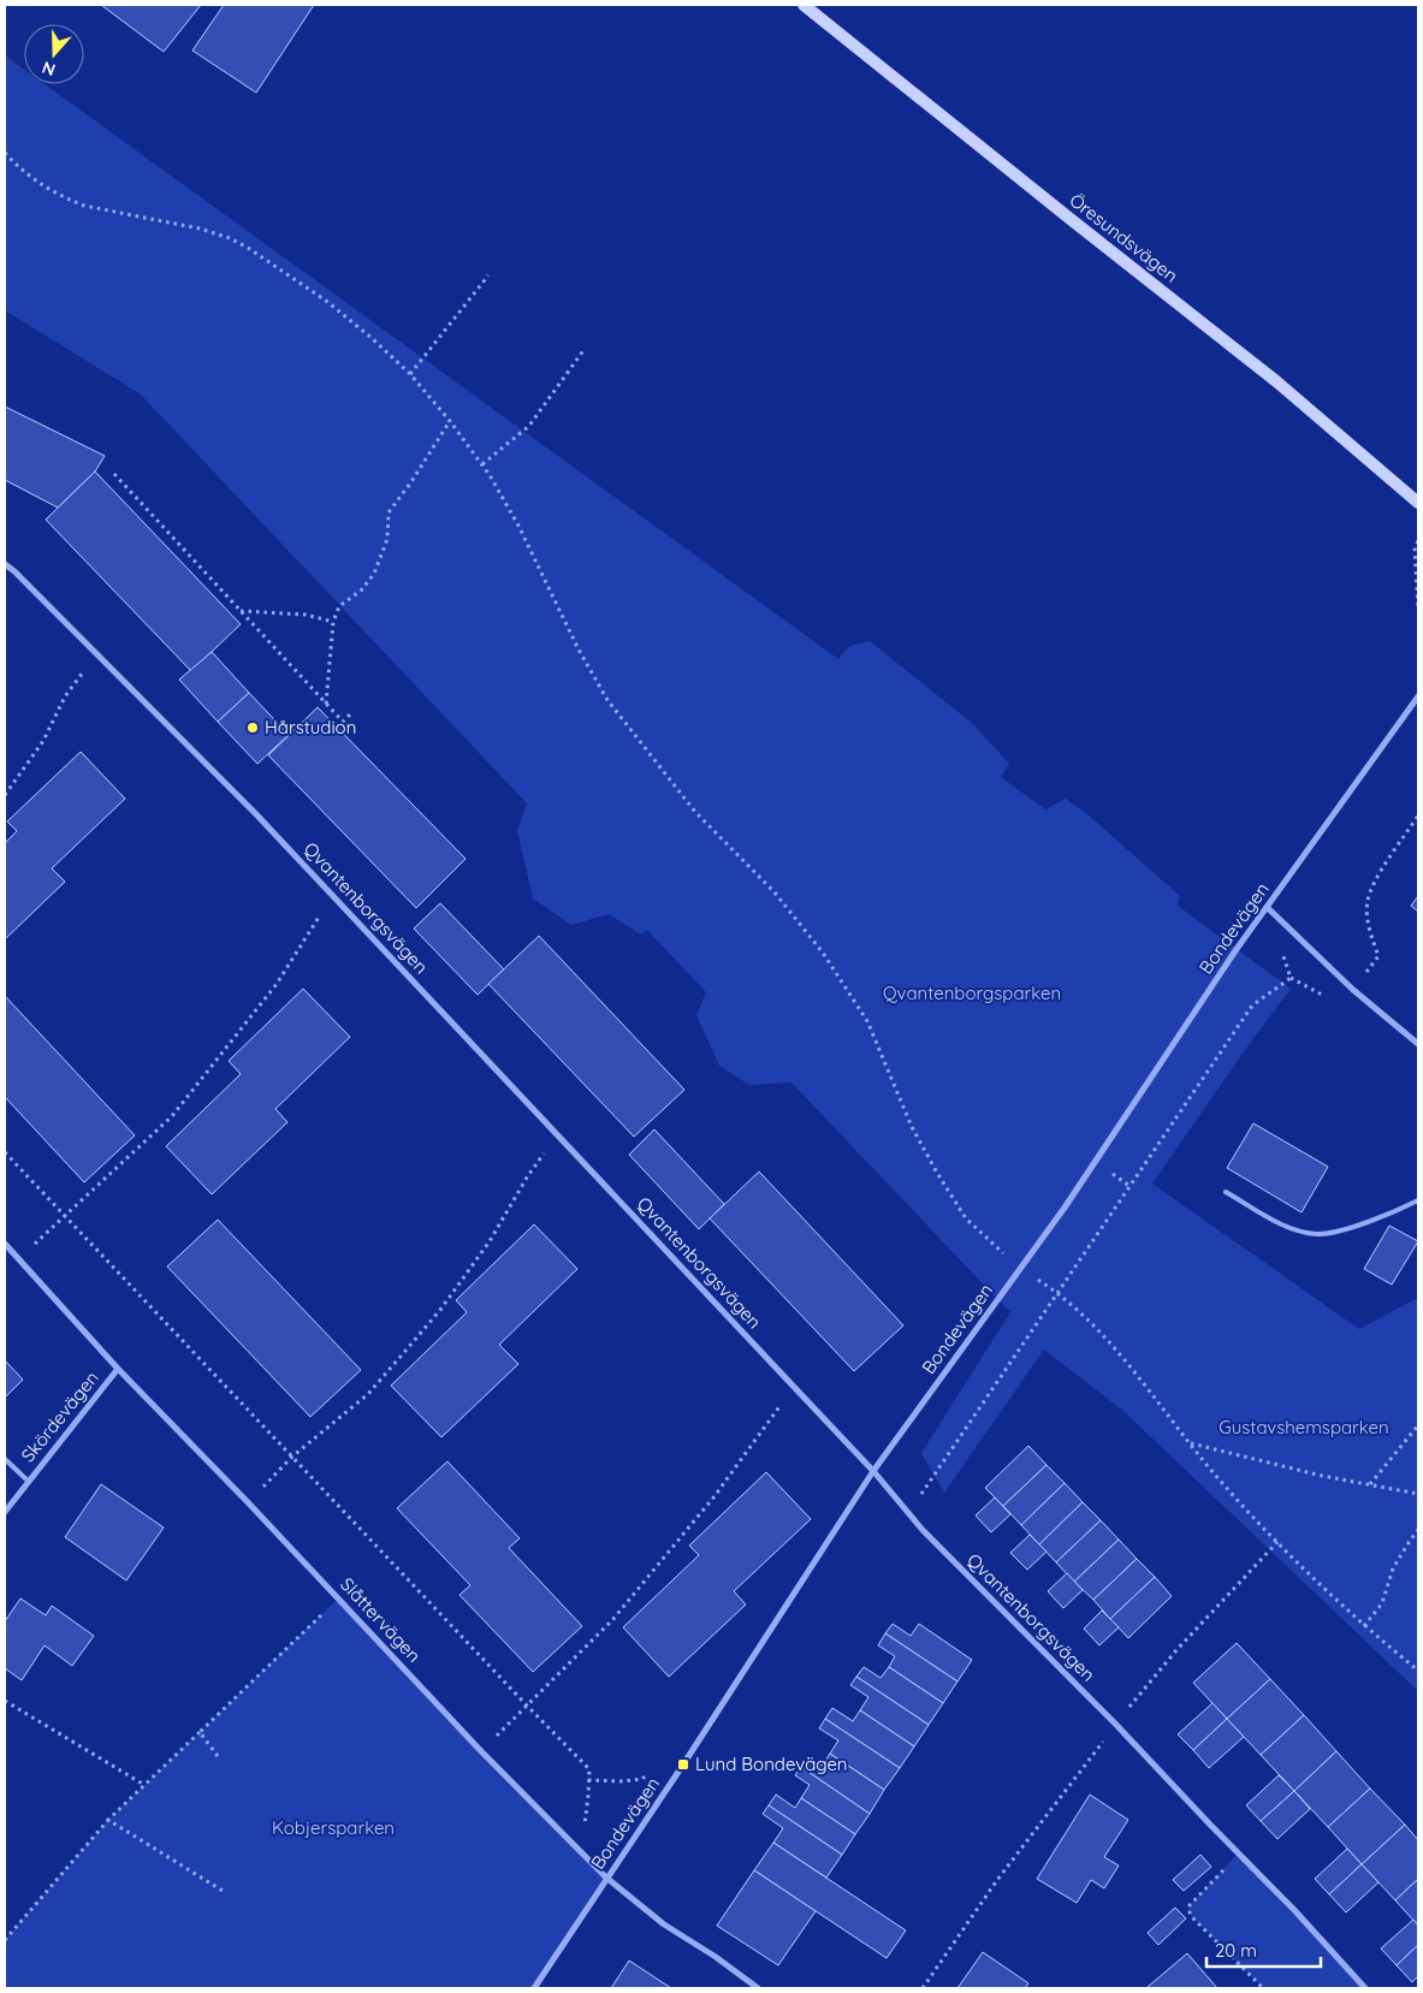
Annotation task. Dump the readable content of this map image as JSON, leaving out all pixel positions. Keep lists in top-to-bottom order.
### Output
{
  "streets": {
    "street": [
      "Öresundsvägen",
      "Qvantenborgsvägen",
      "Bondevägen",
      "Skördevägen",
      "Slåttervägen"
    ]
  },
  "crossings": [
    ["Qvantenborgsvägen", "Bondevägen"],
    ["Bondevägen", "Slåttervägen"],
    ["Skördevägen", "Slåttervägen"]
  ],
  "parks": ["Qvantenborgsparken", "Gustavshemsparken", "Kobjersparken"],
  "places": {
    "other": ["Hårstudion"],
    "transit": ["Lund Bondevägen"]
  },
  "scale_bar": "20 m",
  "north": "bottom"
}
